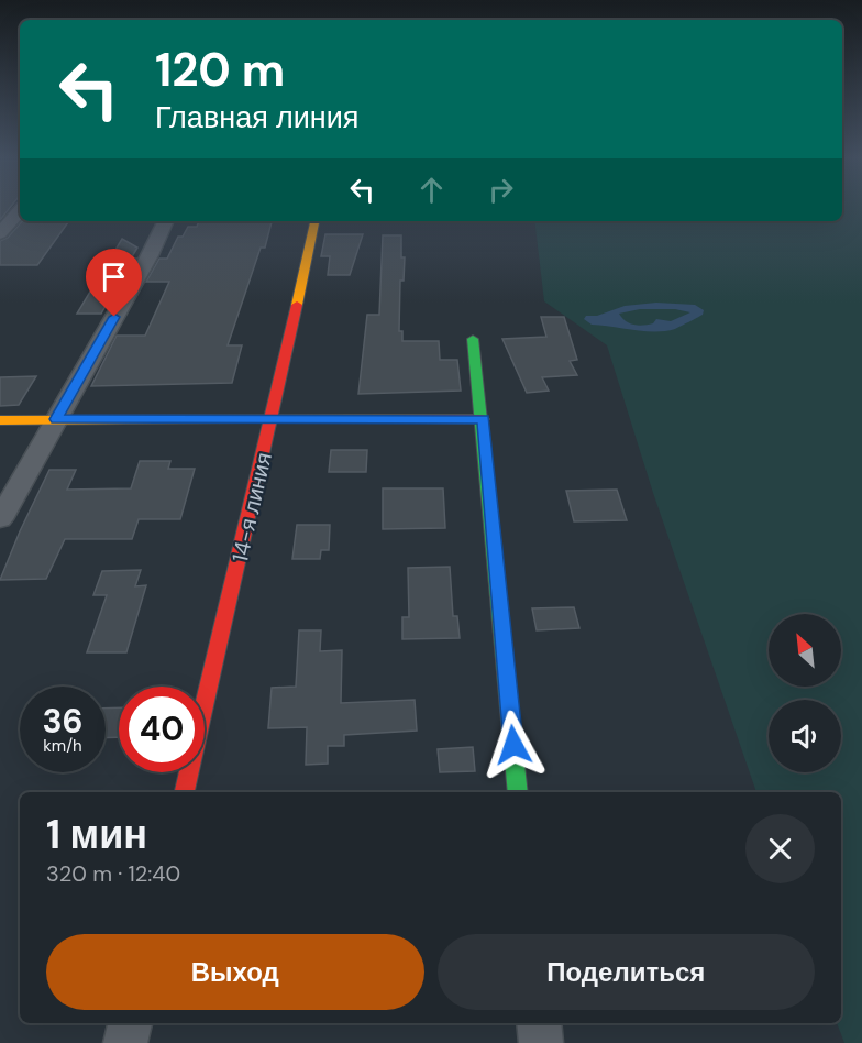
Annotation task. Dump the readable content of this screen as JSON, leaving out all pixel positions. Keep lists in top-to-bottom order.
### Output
{
  "streets": {
    "street": ["14-я линия"]
  },
  "north": "top left",
  "page": {
    "turn": ["120 m", "Главная линия"],
    "speed": "36 km/h",
    "limit": "40",
    "heading": ["1 мин", "320 m · 12:40"],
    "buttons": ["Выход", "Поделиться"]
  }
}
